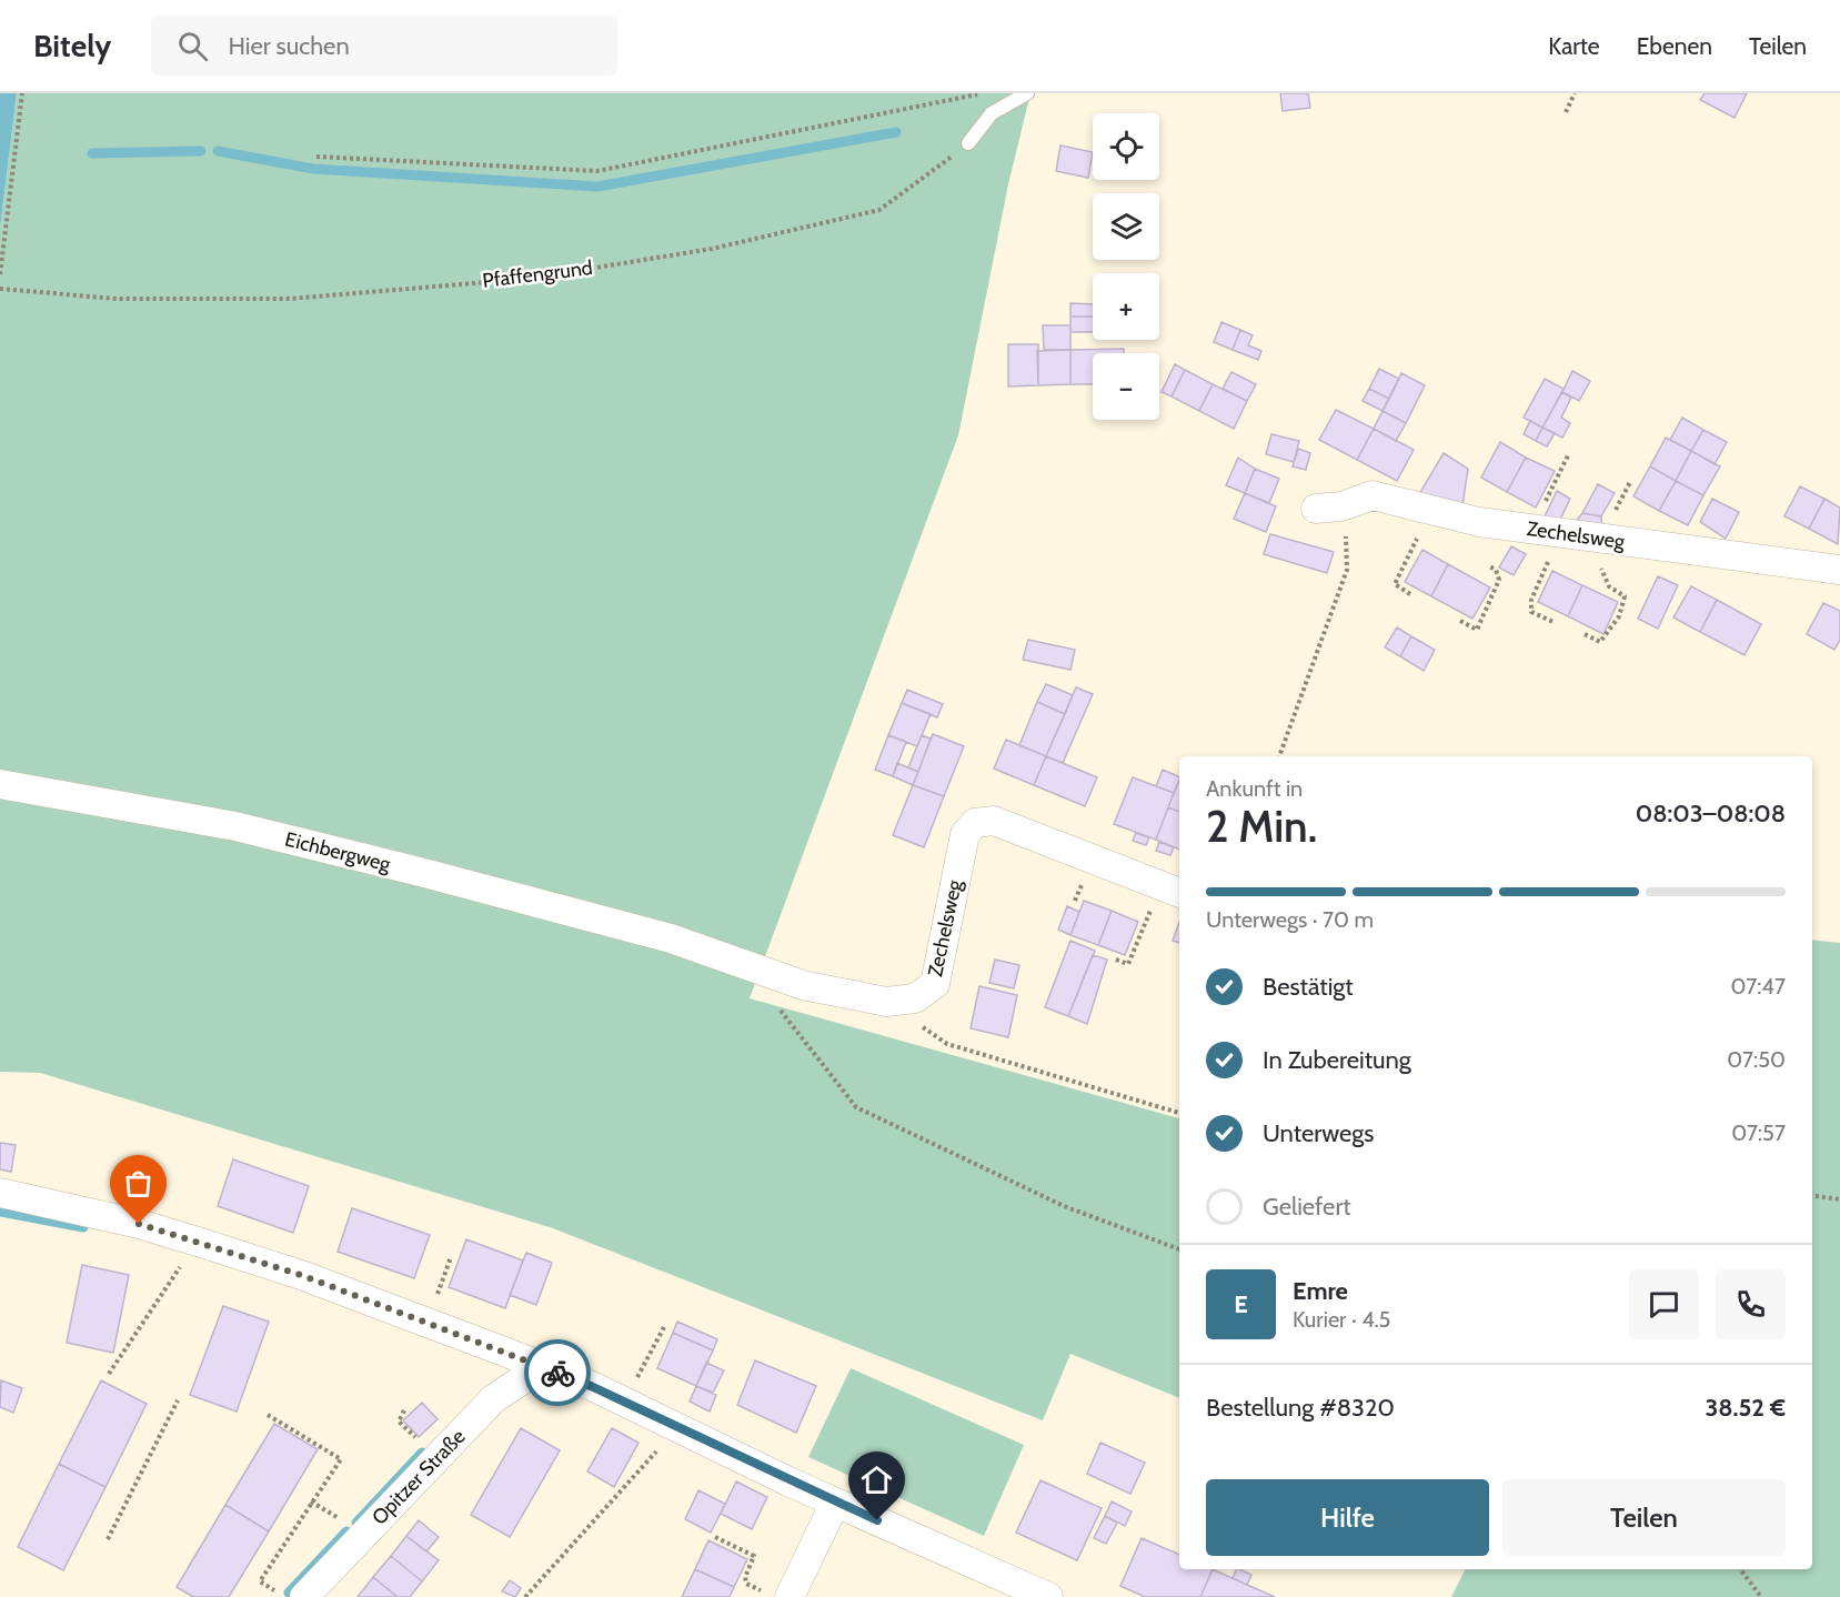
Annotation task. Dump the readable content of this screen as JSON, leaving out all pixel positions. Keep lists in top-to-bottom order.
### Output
{
  "streets": {
    "street": ["Zechelsweg", "Eichbergweg", "Opitzer Straße"],
    "path": ["Pfaffengrund"]
  },
  "crossings": [
    ["Zechelsweg", "Eichbergweg"]
  ],
  "page": {
    "header": "Bitely",
    "search": "Hier suchen",
    "nav": ["Karte", "Ebenen", "Teilen"],
    "map_buttons": ["+", "−"],
    "heading": ["2 Min.", "Ankunft in", "08:03–08:08"],
    "panel": [
      "Emre",
      "Kurier · 4.5",
      "Bestellung #8320",
      "38.52 €"
    ],
    "bar": "Unterwegs · 70 m",
    "list": [
      ["Bestätigt", "07:47"],
      ["In Zubereitung", "07:50"],
      ["Unterwegs", "07:57"],
      "Geliefert"
    ],
    "round": "E",
    "buttons": ["Hilfe", "Teilen"]
  }
}
